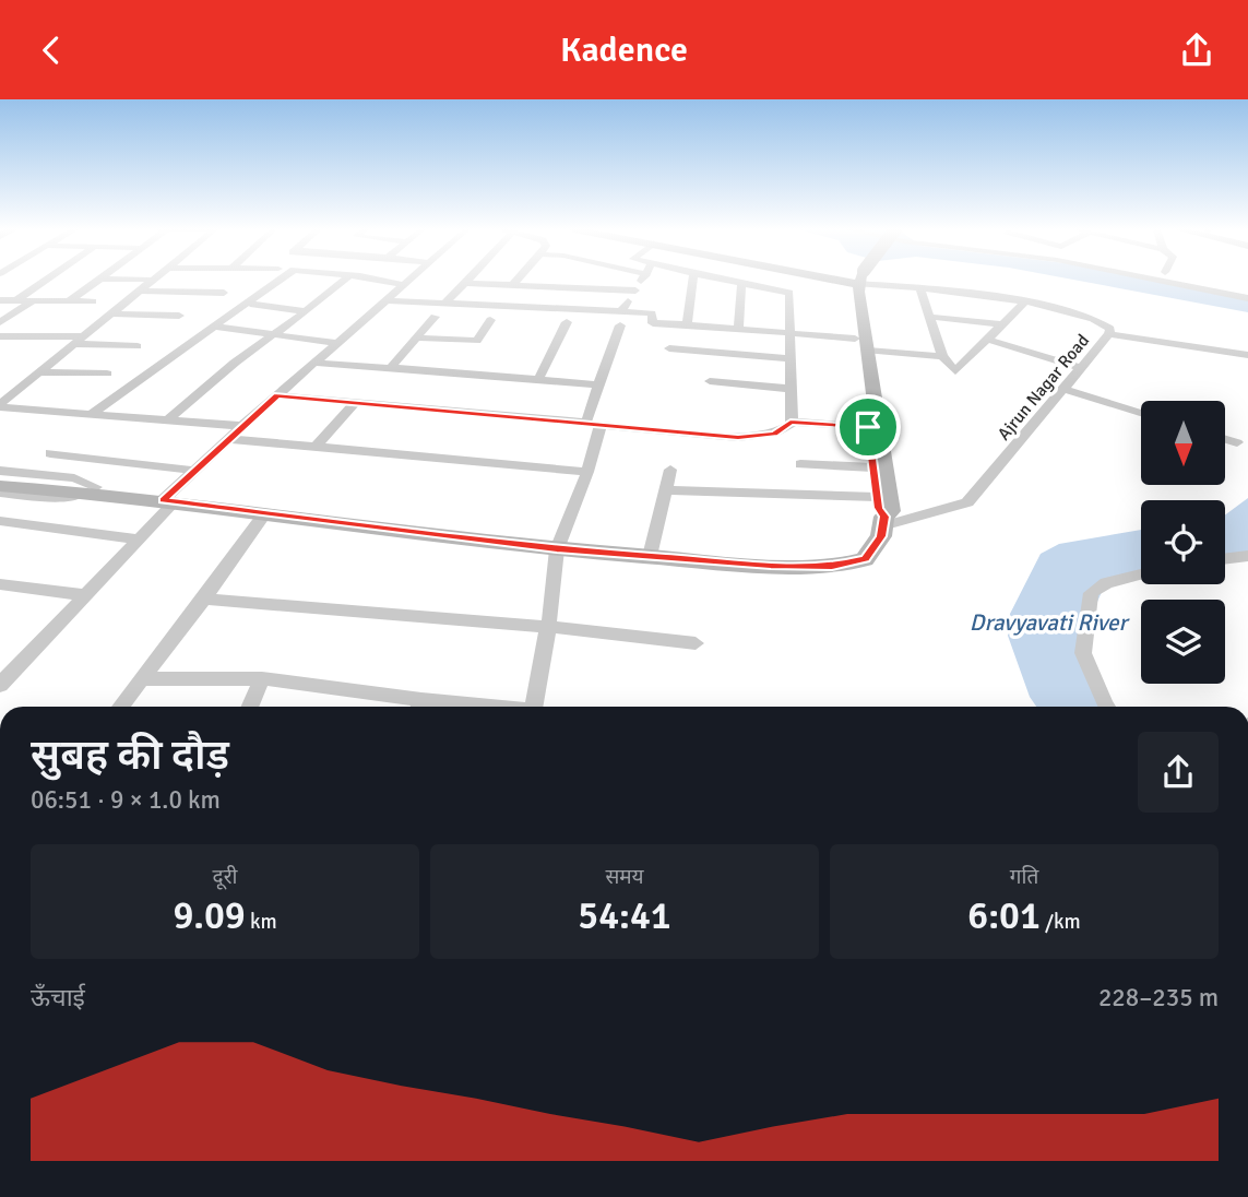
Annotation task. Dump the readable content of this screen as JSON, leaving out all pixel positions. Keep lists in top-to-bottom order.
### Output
{
  "streets": {
    "street": ["Ajrun Nagar Road"]
  },
  "water": ["Dravyavati River"],
  "north": "bottom",
  "page": {
    "header": "Kadence",
    "heading": ["सुबह की दौड़", "06:51 · 9 × 1.0 km"],
    "stats": [
      ["दूरी", "9.09 km"],
      ["समय", "54:41"],
      ["गति", "6:01 /km"]
    ],
    "chart": ["ऊँचाई", "228–235 m"]
  }
}
